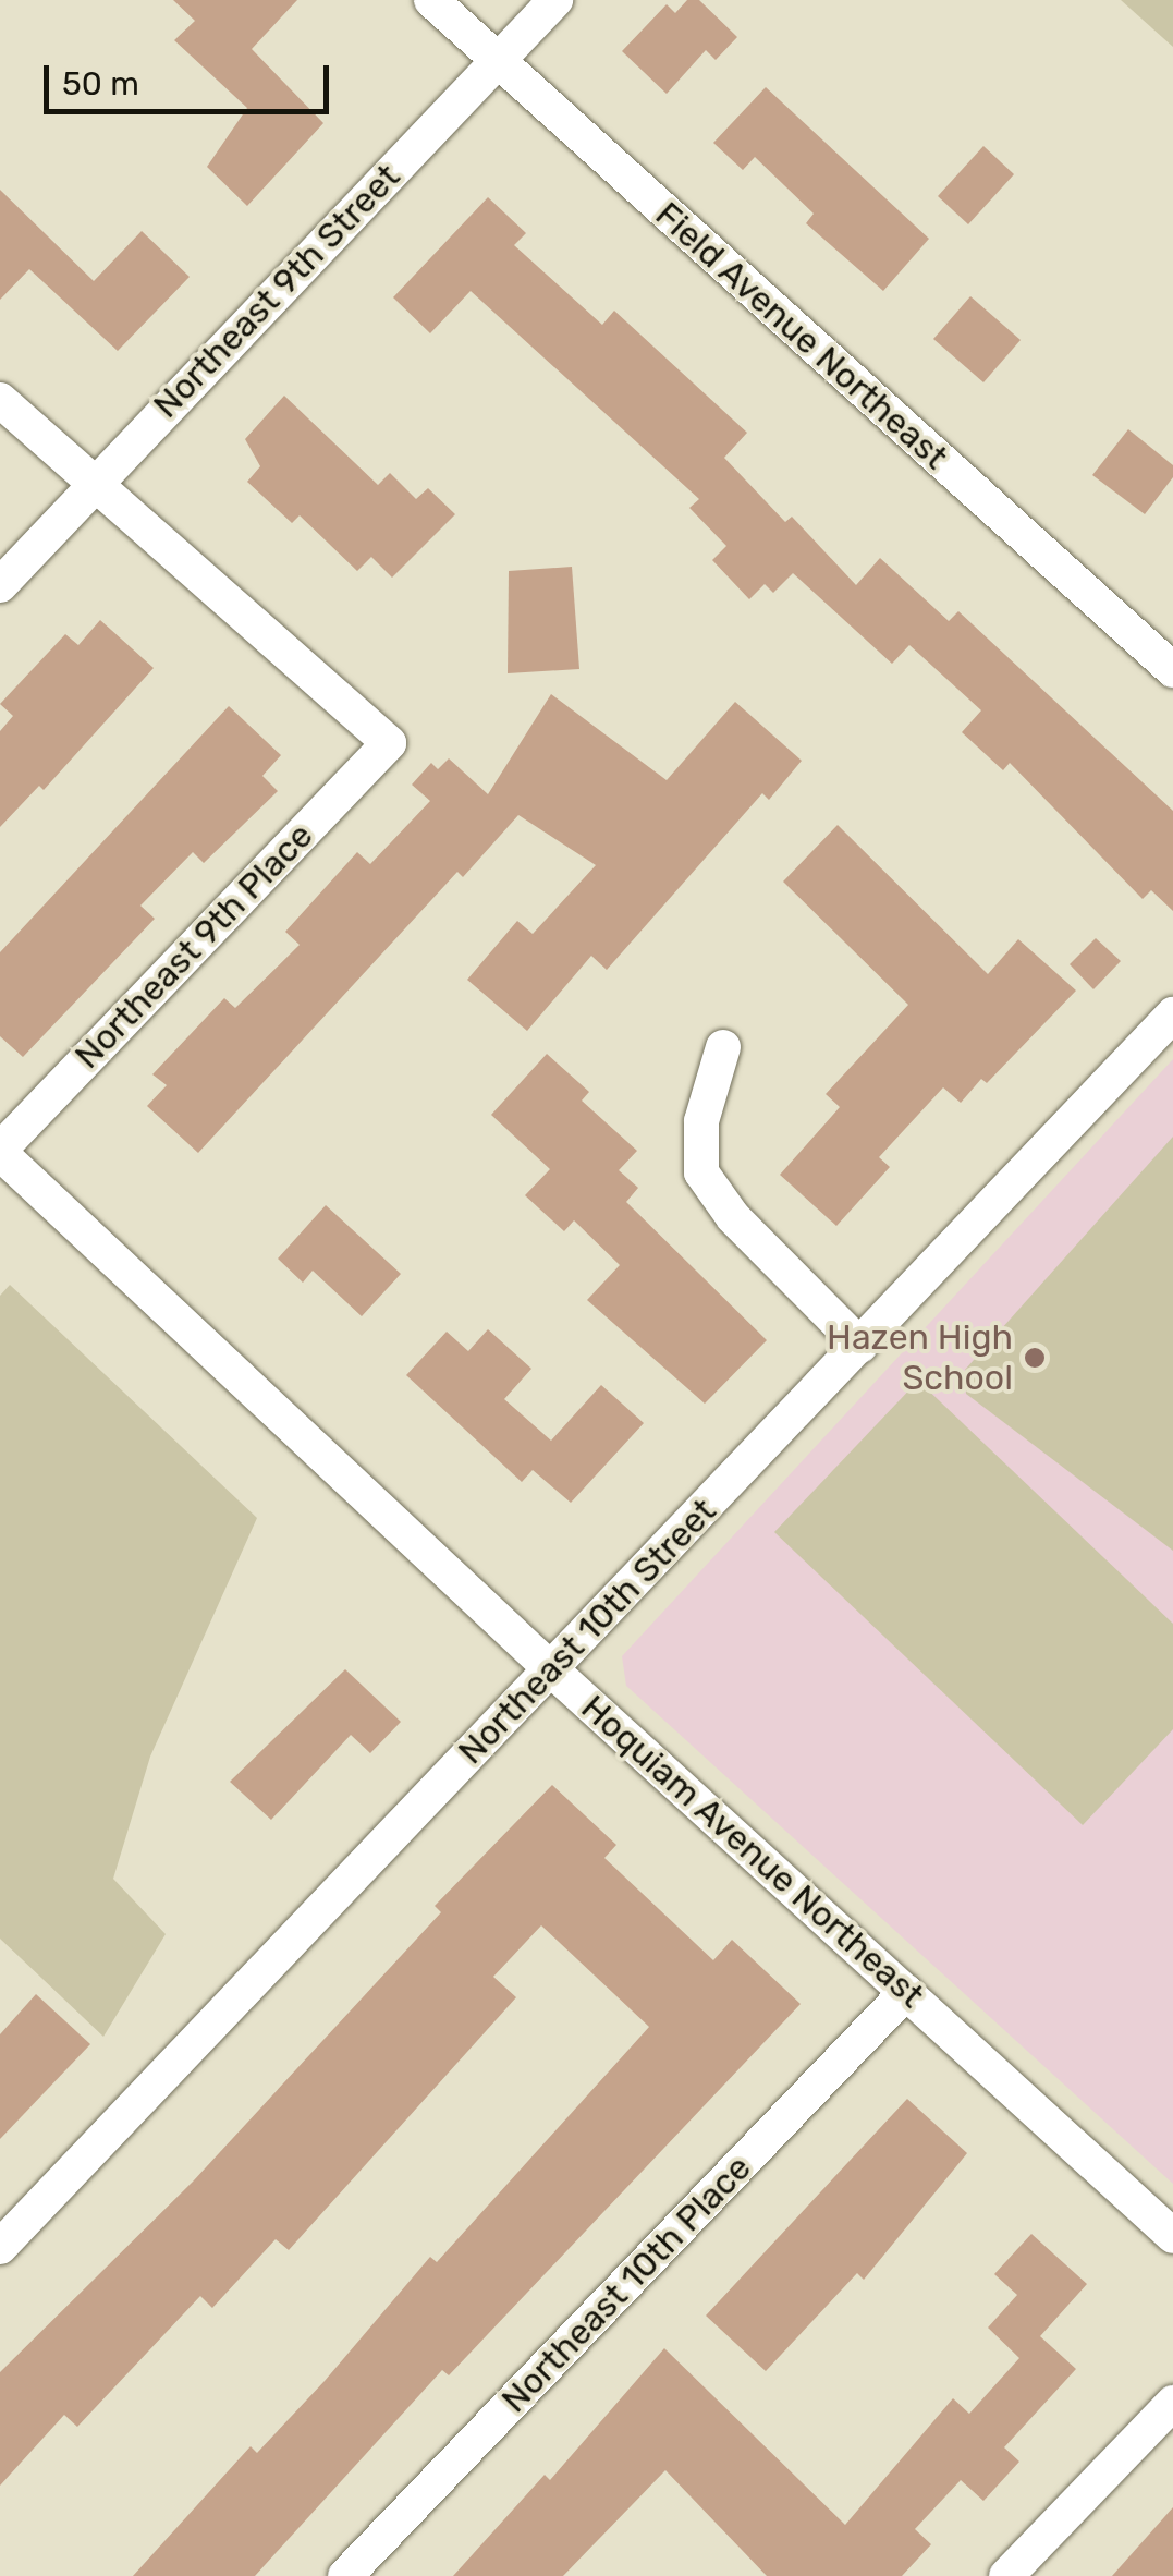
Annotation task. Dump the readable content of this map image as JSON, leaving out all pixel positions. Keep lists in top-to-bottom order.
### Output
{
  "streets": {
    "street": [
      "Northeast 9th Street",
      "Field Avenue Northeast",
      "Northeast 9th Place",
      "Northeast 10th Street",
      "Hoquiam Avenue Northeast",
      "Northeast 10th Place"
    ]
  },
  "crossings": [
    ["Northeast 9th Street", "Field Avenue Northeast"],
    ["Northeast 9th Street", "Northeast 9th Place"],
    ["Northeast 9th Place", "Hoquiam Avenue Northeast"],
    ["Northeast 10th Street", "Hoquiam Avenue Northeast"],
    ["Hoquiam Avenue Northeast", "Northeast 10th Place"]
  ],
  "places": ["Hazen High School"],
  "scale_bar": "50 m"
}
